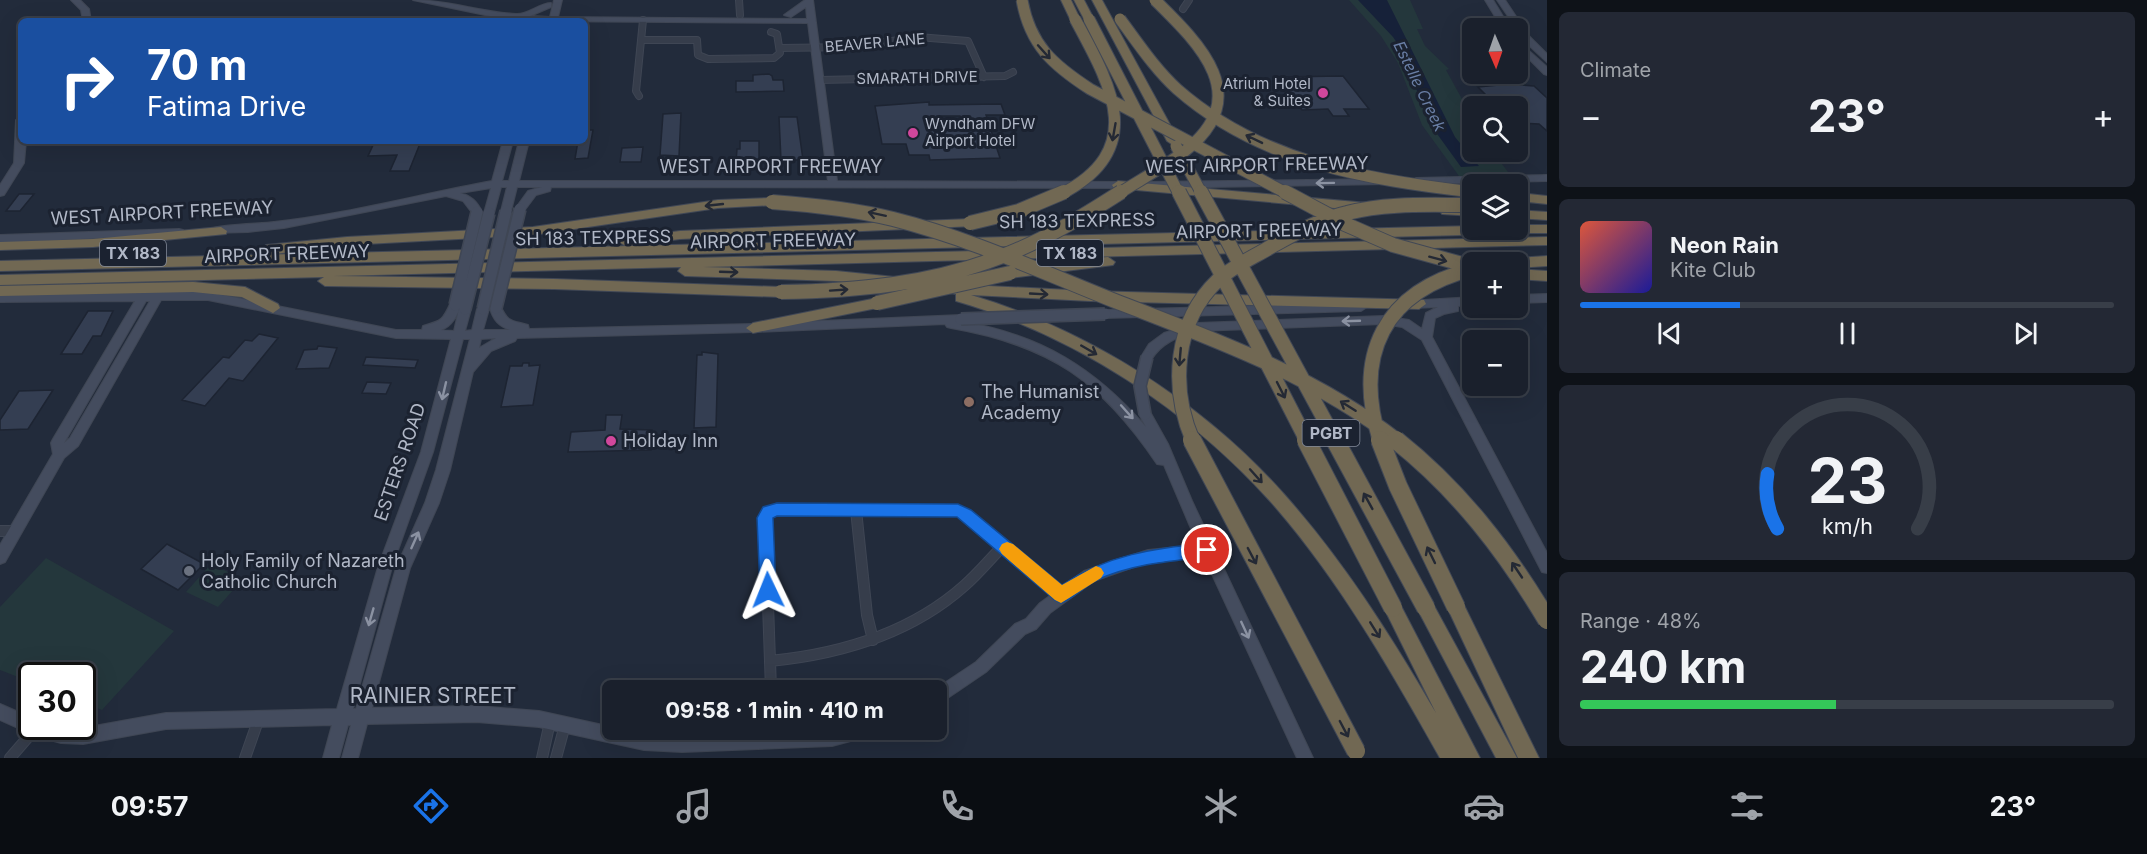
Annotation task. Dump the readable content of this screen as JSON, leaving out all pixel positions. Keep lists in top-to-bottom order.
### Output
{
  "streets": {
    "highway": [
      "SH 183 TEXPRESS",
      "AIRPORT FREEWAY",
      "TX 183",
      "PGBT"
    ],
    "main road": ["WEST AIRPORT FREEWAY", "ESTERS ROAD", "RAINIER STREET"],
    "street": ["BEAVER LANE", "SMARATH DRIVE"]
  },
  "crossings": [
    ["BEAVER LANE", "SMARATH DRIVE"],
    ["ESTERS ROAD", "RAINIER STREET"]
  ],
  "water": ["Estelle Creek"],
  "places": [
    "Atrium Hotel & Suites",
    "Wyndham DFW Airport Hotel",
    "The Humanist Academy",
    "Holiday Inn",
    "Holy Family of Nazareth Catholic Church"
  ],
  "north": "bottom",
  "page": {
    "tile": [
      "Climate",
      ["Range · 48%", "240 km"]
    ],
    "map_buttons": ["+", "−"],
    "turn": ["70 m", "Fatima Drive"],
    "heat": ["−", "23°", "+"],
    "song": ["Neon Rain", "Kite Club"],
    "limit": "30",
    "trip": "09:58 · 1 min · 410 m",
    "tabs": ["09:57", "23°"],
    "gauge": ["23", "km/h"]
  }
}
